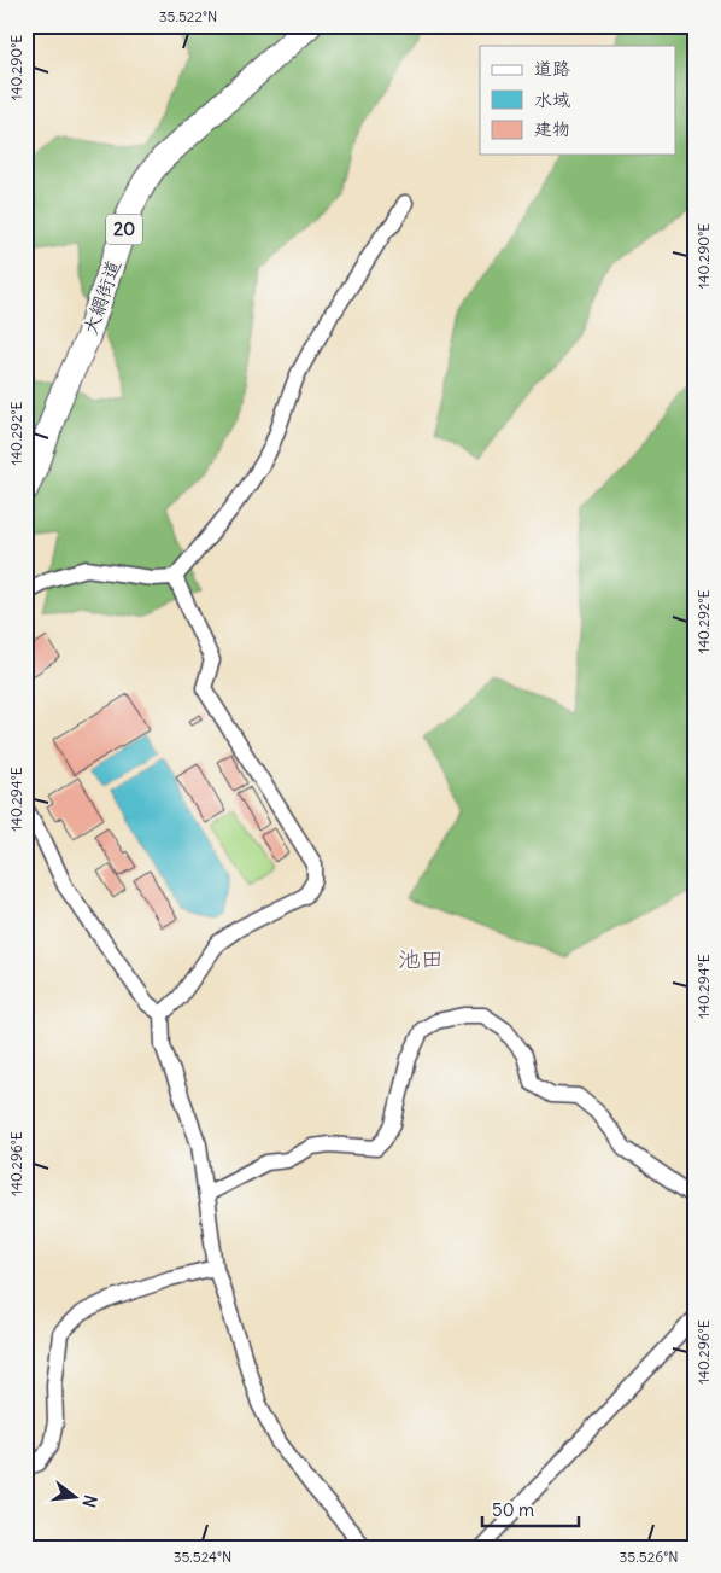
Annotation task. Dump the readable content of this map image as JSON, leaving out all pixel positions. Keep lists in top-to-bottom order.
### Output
{
  "streets": {
    "main road": ["20", "大網街道"]
  },
  "districts": ["池田"],
  "legend": ["道路", "水域", "建物"],
  "scale_bar": "50 m",
  "north": "right",
  "coordinates": [
    "35.522°N",
    "140.290°E",
    "140.292°E",
    "140.294°E",
    "140.296°E",
    "35.524°N",
    "35.526°N"
  ]
}
